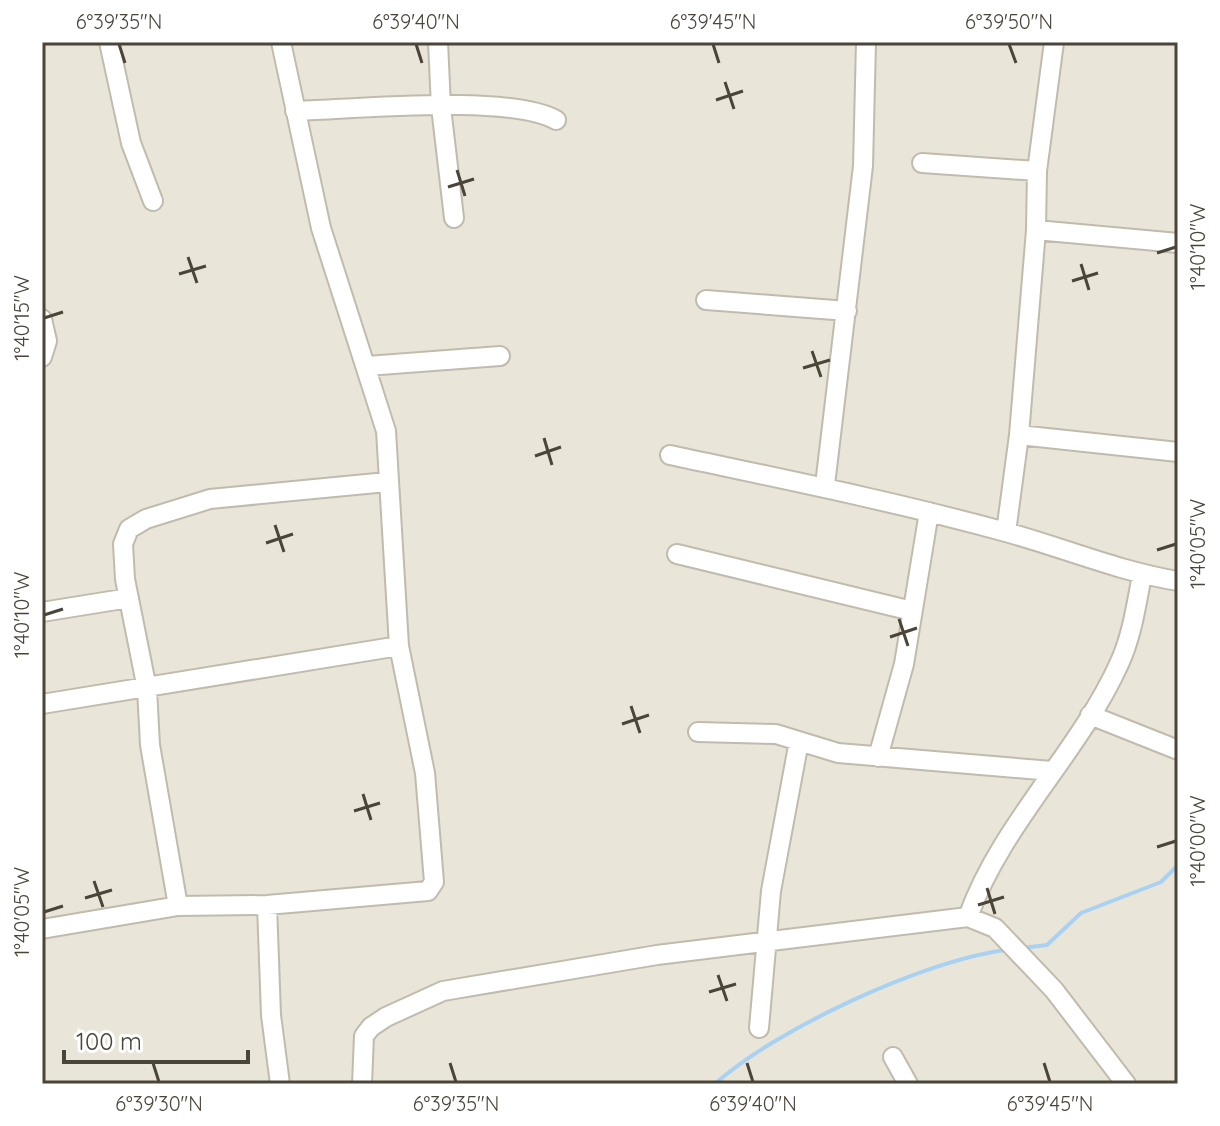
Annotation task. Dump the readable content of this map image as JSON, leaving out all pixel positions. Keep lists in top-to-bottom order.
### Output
{
  "scale_bar": "100 m",
  "coordinates": [
    "6°39'35\"N",
    "6°39'40\"N",
    "6°39'45\"N",
    "6°39'50\"N",
    "1°40'10\"W",
    "1°40'15\"W",
    "1°40'05\"W",
    "1°40'00\"W",
    "6°39'30\"N"
  ]
}
